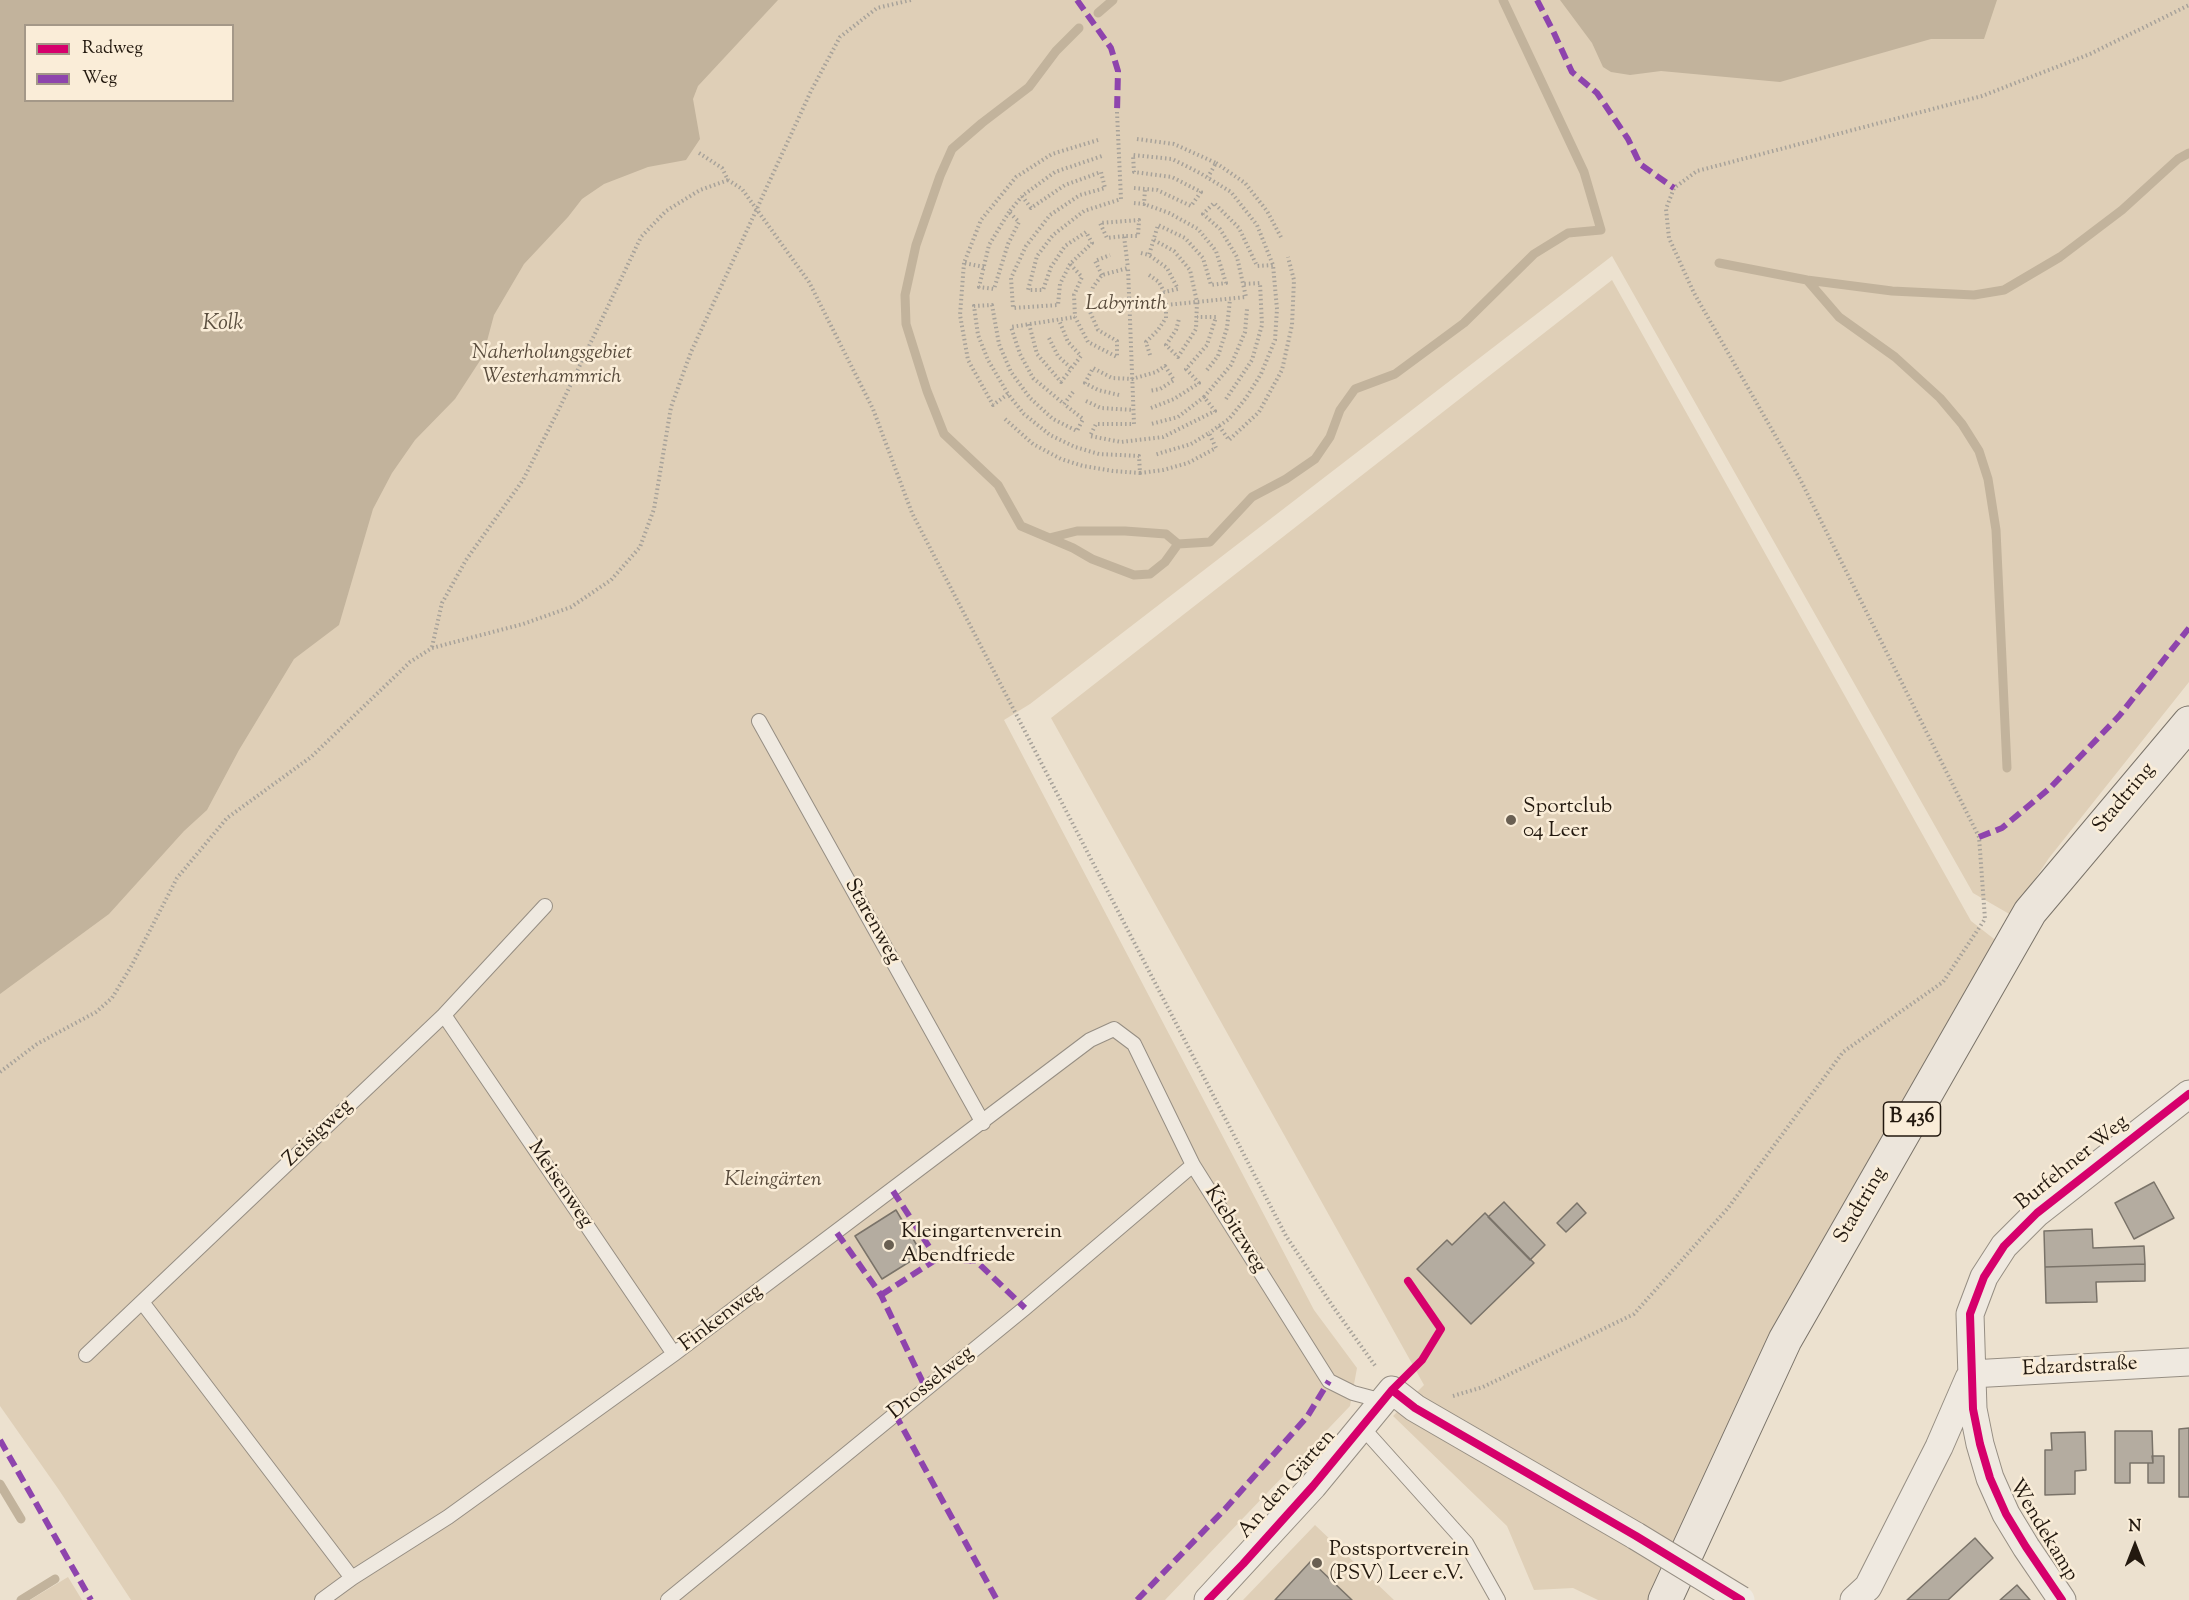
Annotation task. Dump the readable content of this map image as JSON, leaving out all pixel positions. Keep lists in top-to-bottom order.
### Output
{
  "streets": {
    "highway": ["Stadtring", "B 436"],
    "street": [
      "Burfehner Weg",
      "Edzardstraße",
      "An den Gärten",
      "Wendekamp"
    ],
    "lane": [
      "Starenweg",
      "Zeisigweg",
      "Meisenweg",
      "Kiebitzweg",
      "Finkenweg",
      "Drosselweg"
    ]
  },
  "crossings": [
    ["Starenweg", "Finkenweg"],
    ["Zeisigweg", "Meisenweg"],
    ["Burfehner Weg", "Edzardstraße"],
    ["Burfehner Weg", "Wendekamp"],
    ["Meisenweg", "Finkenweg"],
    ["Kiebitzweg", "Finkenweg"],
    ["Kiebitzweg", "Drosselweg"],
    ["Kiebitzweg", "An den Gärten"],
    ["Edzardstraße", "Wendekamp"]
  ],
  "water": ["Kolk"],
  "parks": ["Labyrinth", "Naherholungsgebiet Westerhammrich", "Kleingärten"],
  "places": ["Sportclub 04 Leer", "Kleingartenverein Abendfriede", "Postsportverein (PSV) Leer e.V."],
  "legend": ["Radweg", "Weg"],
  "north": "top"
}
